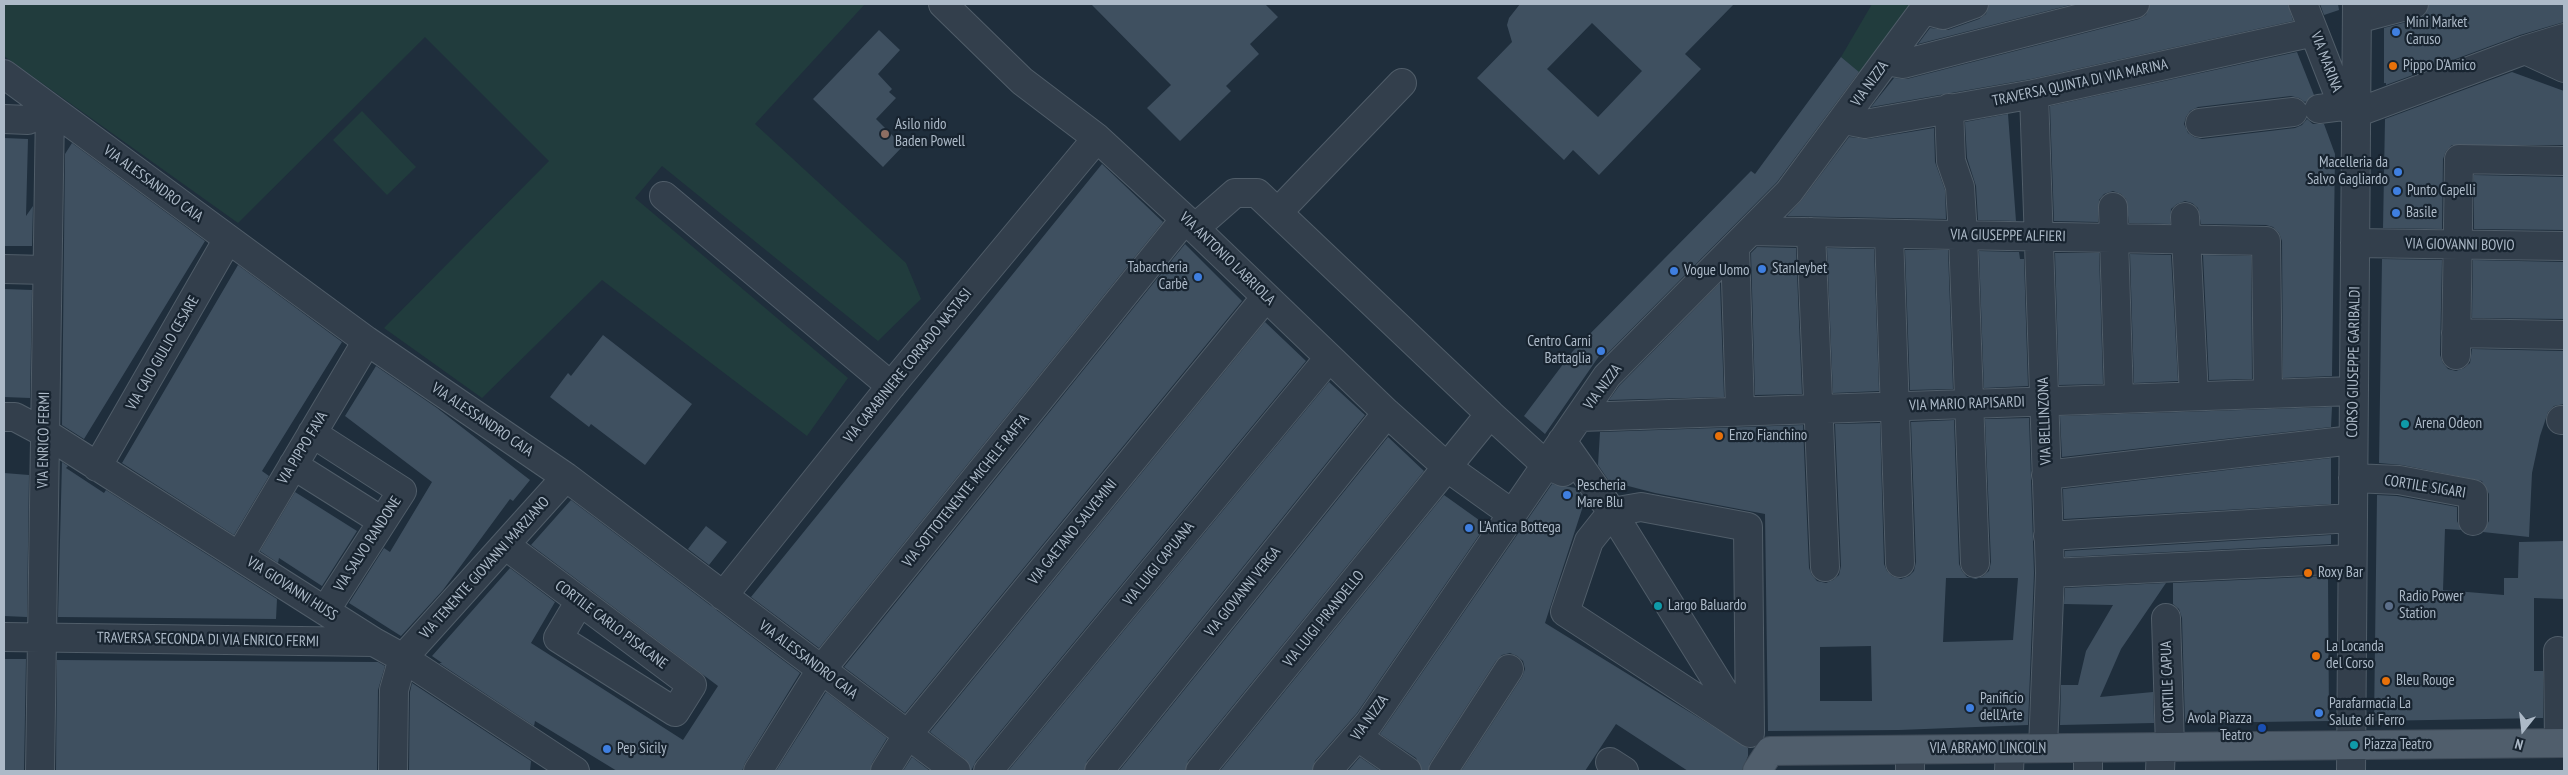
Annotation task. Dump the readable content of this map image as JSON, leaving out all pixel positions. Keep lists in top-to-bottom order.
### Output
{
  "streets": {
    "main road": ["VIA ABRAMO LINCOLN"],
    "street": [
      "VIA MARINA",
      "TRAVERSA QUINTA DI VIA MARINA",
      "VIA NIZZA",
      "VIA ALESSANDRO CAIA",
      "VIA GIUSEPPE ALFIERI",
      "VIA GIOVANNI BOVIO",
      "VIA ANTONIO LABRIOLA",
      "VIA CAIO GIULIO CESARE",
      "CORSO GIUSEPPE GARIBALDI",
      "VIA CARABINIERE CORRADO NASTASI",
      "VIA MARIO RAPISARDI",
      "VIA BELLINZONA",
      "VIA ENRICO FERMI",
      "VIA PIPPO FAVA",
      "CORTILE SIGARI",
      "VIA SOTTOTENENTE MICHELE RAFFA",
      "VIA GAETANO SALVEMINI",
      "VIA SALVO RANDONE",
      "VIA LUIGI CAPUANA",
      "VIA TENENTE GIOVANNI MARZIANO",
      "VIA GIOVANNI HUSS",
      "VIA GIOVANNI VERGA",
      "VIA LUIGI PIRANDELLO",
      "CORTILE CARLO PISACANE",
      "TRAVERSA SECONDA DI VIA ENRICO FERMI",
      "CORTILE CAPUA"
    ]
  },
  "crossings": [
    ["VIA MARINA", "TRAVERSA QUINTA DI VIA MARINA"],
    ["VIA MARINA", "CORSO GIUSEPPE GARIBALDI"],
    ["TRAVERSA QUINTA DI VIA MARINA", "VIA NIZZA"],
    ["TRAVERSA QUINTA DI VIA MARINA", "CORSO GIUSEPPE GARIBALDI"],
    ["TRAVERSA QUINTA DI VIA MARINA", "VIA BELLINZONA"],
    ["VIA NIZZA", "VIA GIUSEPPE ALFIERI"],
    ["VIA NIZZA", "VIA ANTONIO LABRIOLA"],
    ["VIA NIZZA", "VIA MARIO RAPISARDI"],
    ["VIA NIZZA", "VIA SOTTOTENENTE MICHELE RAFFA"],
    ["VIA ALESSANDRO CAIA", "VIA CAIO GIULIO CESARE"],
    ["VIA ALESSANDRO CAIA", "VIA CARABINIERE CORRADO NASTASI"],
    ["VIA ALESSANDRO CAIA", "VIA ENRICO FERMI"],
    ["VIA ALESSANDRO CAIA", "VIA PIPPO FAVA"],
    ["VIA ALESSANDRO CAIA", "VIA SOTTOTENENTE MICHELE RAFFA"],
    ["VIA ALESSANDRO CAIA", "VIA GAETANO SALVEMINI"],
    ["VIA ALESSANDRO CAIA", "VIA TENENTE GIOVANNI MARZIANO"],
    ["VIA GIUSEPPE ALFIERI", "VIA MARIO RAPISARDI"],
    ["VIA GIUSEPPE ALFIERI", "VIA BELLINZONA"],
    ["VIA GIOVANNI BOVIO", "CORSO GIUSEPPE GARIBALDI"],
    ["VIA ANTONIO LABRIOLA", "VIA CARABINIERE CORRADO NASTASI"],
    ["VIA ANTONIO LABRIOLA", "VIA SOTTOTENENTE MICHELE RAFFA"],
    ["VIA ANTONIO LABRIOLA", "VIA GAETANO SALVEMINI"],
    ["VIA ANTONIO LABRIOLA", "VIA LUIGI CAPUANA"],
    ["VIA ANTONIO LABRIOLA", "VIA GIOVANNI VERGA"],
    ["VIA ANTONIO LABRIOLA", "VIA LUIGI PIRANDELLO"],
    ["VIA CAIO GIULIO CESARE", "VIA GIOVANNI HUSS"],
    ["CORSO GIUSEPPE GARIBALDI", "VIA MARIO RAPISARDI"],
    ["CORSO GIUSEPPE GARIBALDI", "CORTILE SIGARI"],
    ["CORSO GIUSEPPE GARIBALDI", "VIA ABRAMO LINCOLN"],
    ["VIA MARIO RAPISARDI", "VIA BELLINZONA"],
    ["VIA BELLINZONA", "VIA ABRAMO LINCOLN"],
    ["VIA ENRICO FERMI", "VIA GIOVANNI HUSS"],
    ["VIA ENRICO FERMI", "TRAVERSA SECONDA DI VIA ENRICO FERMI"],
    ["VIA PIPPO FAVA", "VIA SALVO RANDONE"],
    ["VIA PIPPO FAVA", "VIA GIOVANNI HUSS"],
    ["VIA SOTTOTENENTE MICHELE RAFFA", "VIA LUIGI PIRANDELLO"],
    ["VIA SALVO RANDONE", "VIA GIOVANNI HUSS"],
    ["VIA TENENTE GIOVANNI MARZIANO", "VIA GIOVANNI HUSS"],
    ["VIA TENENTE GIOVANNI MARZIANO", "CORTILE CARLO PISACANE"],
    ["VIA GIOVANNI HUSS", "TRAVERSA SECONDA DI VIA ENRICO FERMI"],
    ["CORTILE CAPUA", "VIA ABRAMO LINCOLN"]
  ],
  "places": [
    "Mini Market Caruso",
    "Pippo D'Amico",
    "Asilo nido Baden Powell",
    "Macelleria da Salvo Gagliardo",
    "Punto Capelli",
    "Basile",
    "Stanleybet",
    "Vogue Uomo",
    "Tabaccheria Carbè",
    "Centro Carni Battaglia",
    "Arena Odeon",
    "Enzo Fianchino",
    "Pescheria Mare Blu",
    "L'Antica Bottega",
    "Roxy Bar",
    "Largo Baluardo",
    "Radio Power Station",
    "La Locanda del Corso",
    "Bleu Rouge",
    "Panificio dell'Arte",
    "Parafarmacia La Salute di Ferro",
    "Avola Piazza Teatro",
    "Piazza Teatro",
    "Pep Sicily"
  ],
  "north": "bottom"
}
